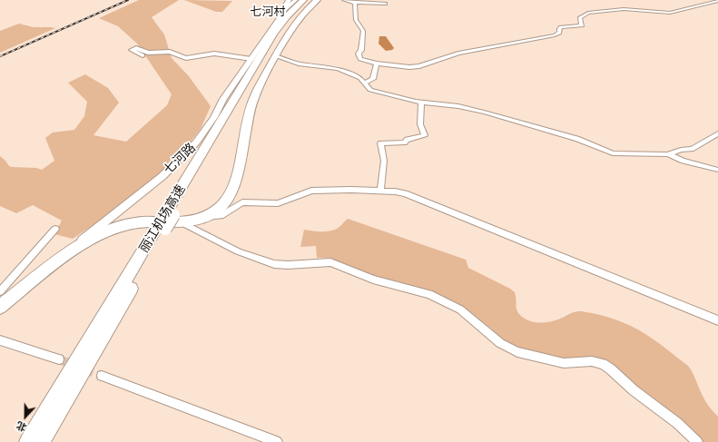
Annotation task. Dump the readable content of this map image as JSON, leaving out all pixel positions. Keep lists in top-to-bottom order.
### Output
{
  "streets": {
    "highway": ["丽江机场高速"],
    "street": ["七河路"]
  },
  "districts": ["七河村"],
  "north": "bottom"
}
